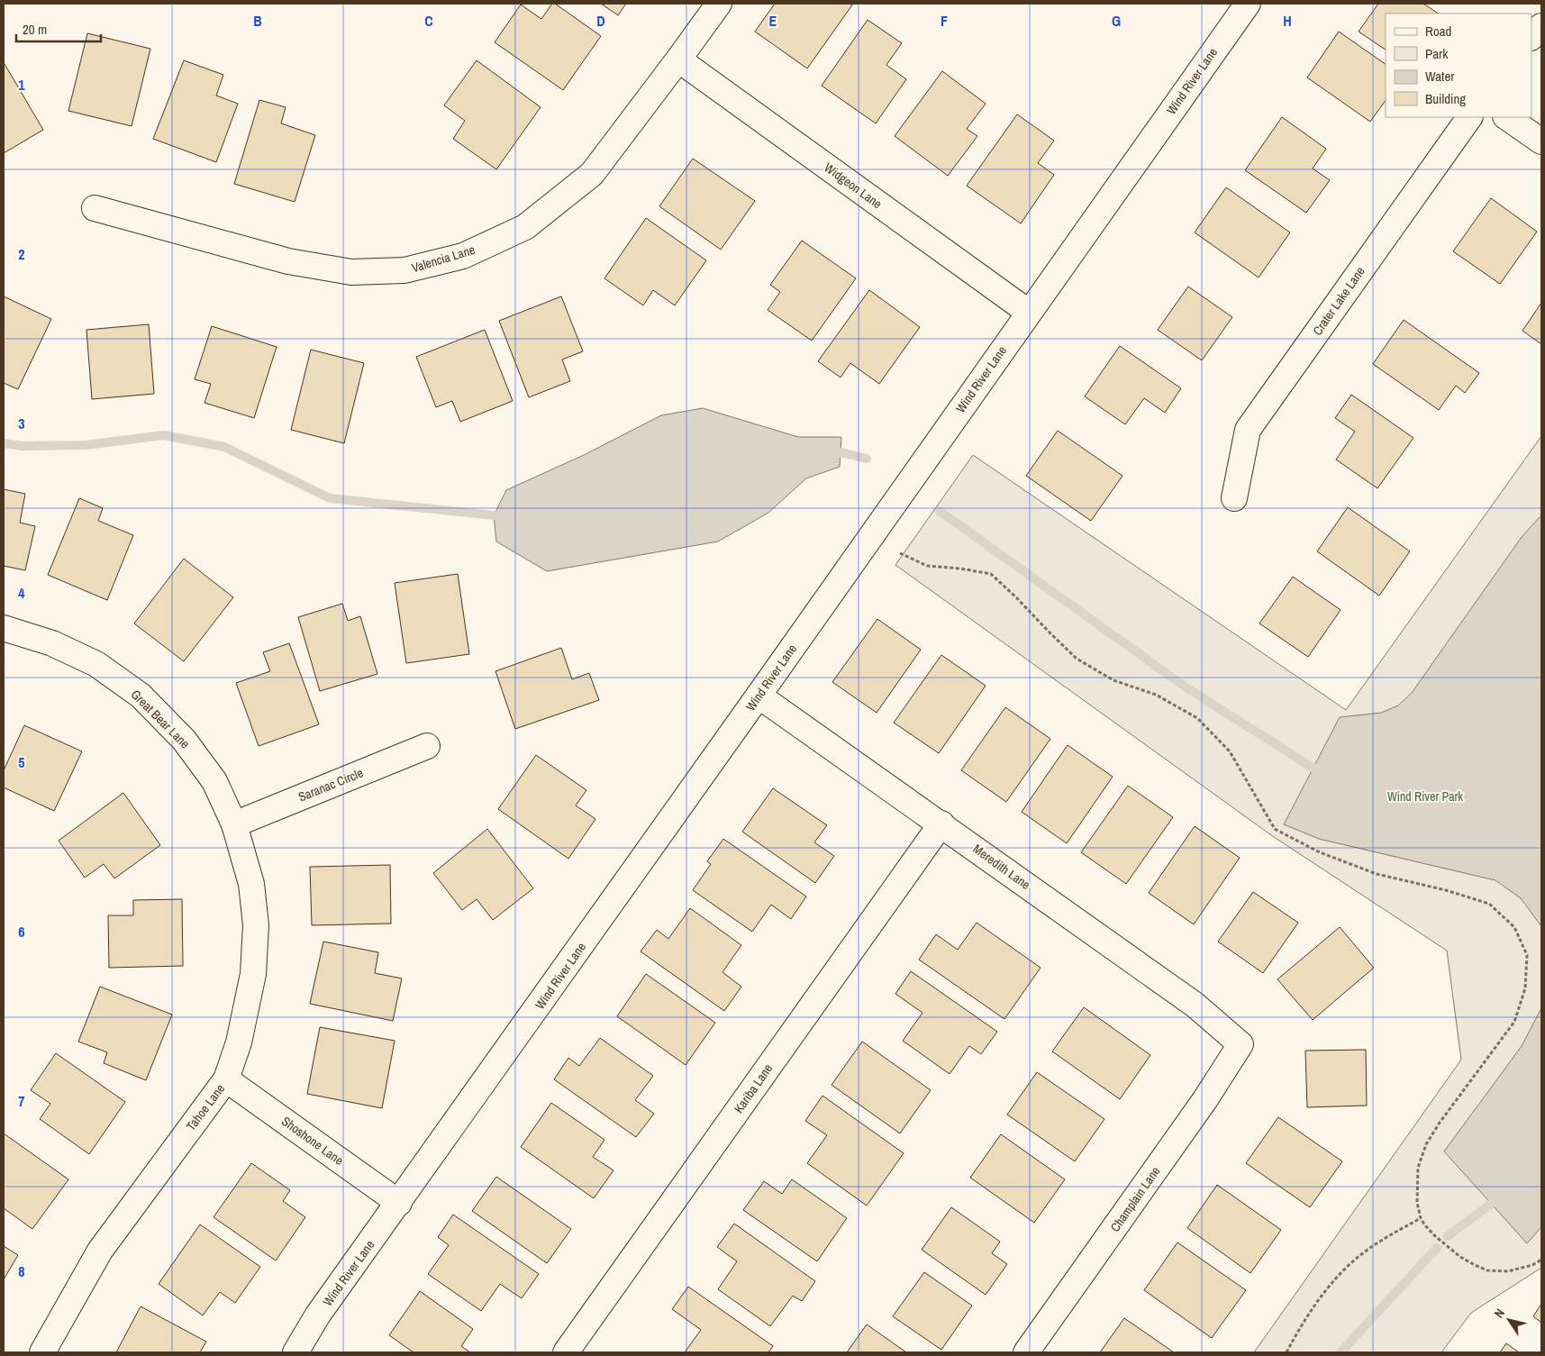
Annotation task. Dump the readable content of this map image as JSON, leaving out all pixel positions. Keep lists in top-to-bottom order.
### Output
{
  "streets": {
    "street": [
      "Wind River Lane",
      "Widgeon Lane",
      "Valencia Lane",
      "Crater Lake Lane",
      "Great Bear Lane",
      "Saranac Circle",
      "Meredith Lane",
      "Kariba Lane",
      "Tahoe Lane",
      "Shoshone Lane",
      "Champlain Lane"
    ]
  },
  "crossings": [
    ["Wind River Lane", "Widgeon Lane"],
    ["Wind River Lane", "Meredith Lane"],
    ["Wind River Lane", "Shoshone Lane"],
    ["Widgeon Lane", "Valencia Lane"],
    ["Great Bear Lane", "Saranac Circle"],
    ["Great Bear Lane", "Tahoe Lane"],
    ["Saranac Circle", "Tahoe Lane"],
    ["Meredith Lane", "Kariba Lane"],
    ["Meredith Lane", "Champlain Lane"],
    ["Tahoe Lane", "Shoshone Lane"]
  ],
  "parks": ["Wind River Park"],
  "legend": [
    "Road",
    "Park",
    "Water",
    "Building"
  ],
  "scale_bar": "20 m",
  "north": "top left",
  "grid": {
    "columns": [
      "B",
      "C",
      "D",
      "E",
      "F",
      "G",
      "H"
    ],
    "rows": [
      "1",
      "2",
      "3",
      "4",
      "5",
      "6",
      "7",
      "8"
    ]
  }
}
